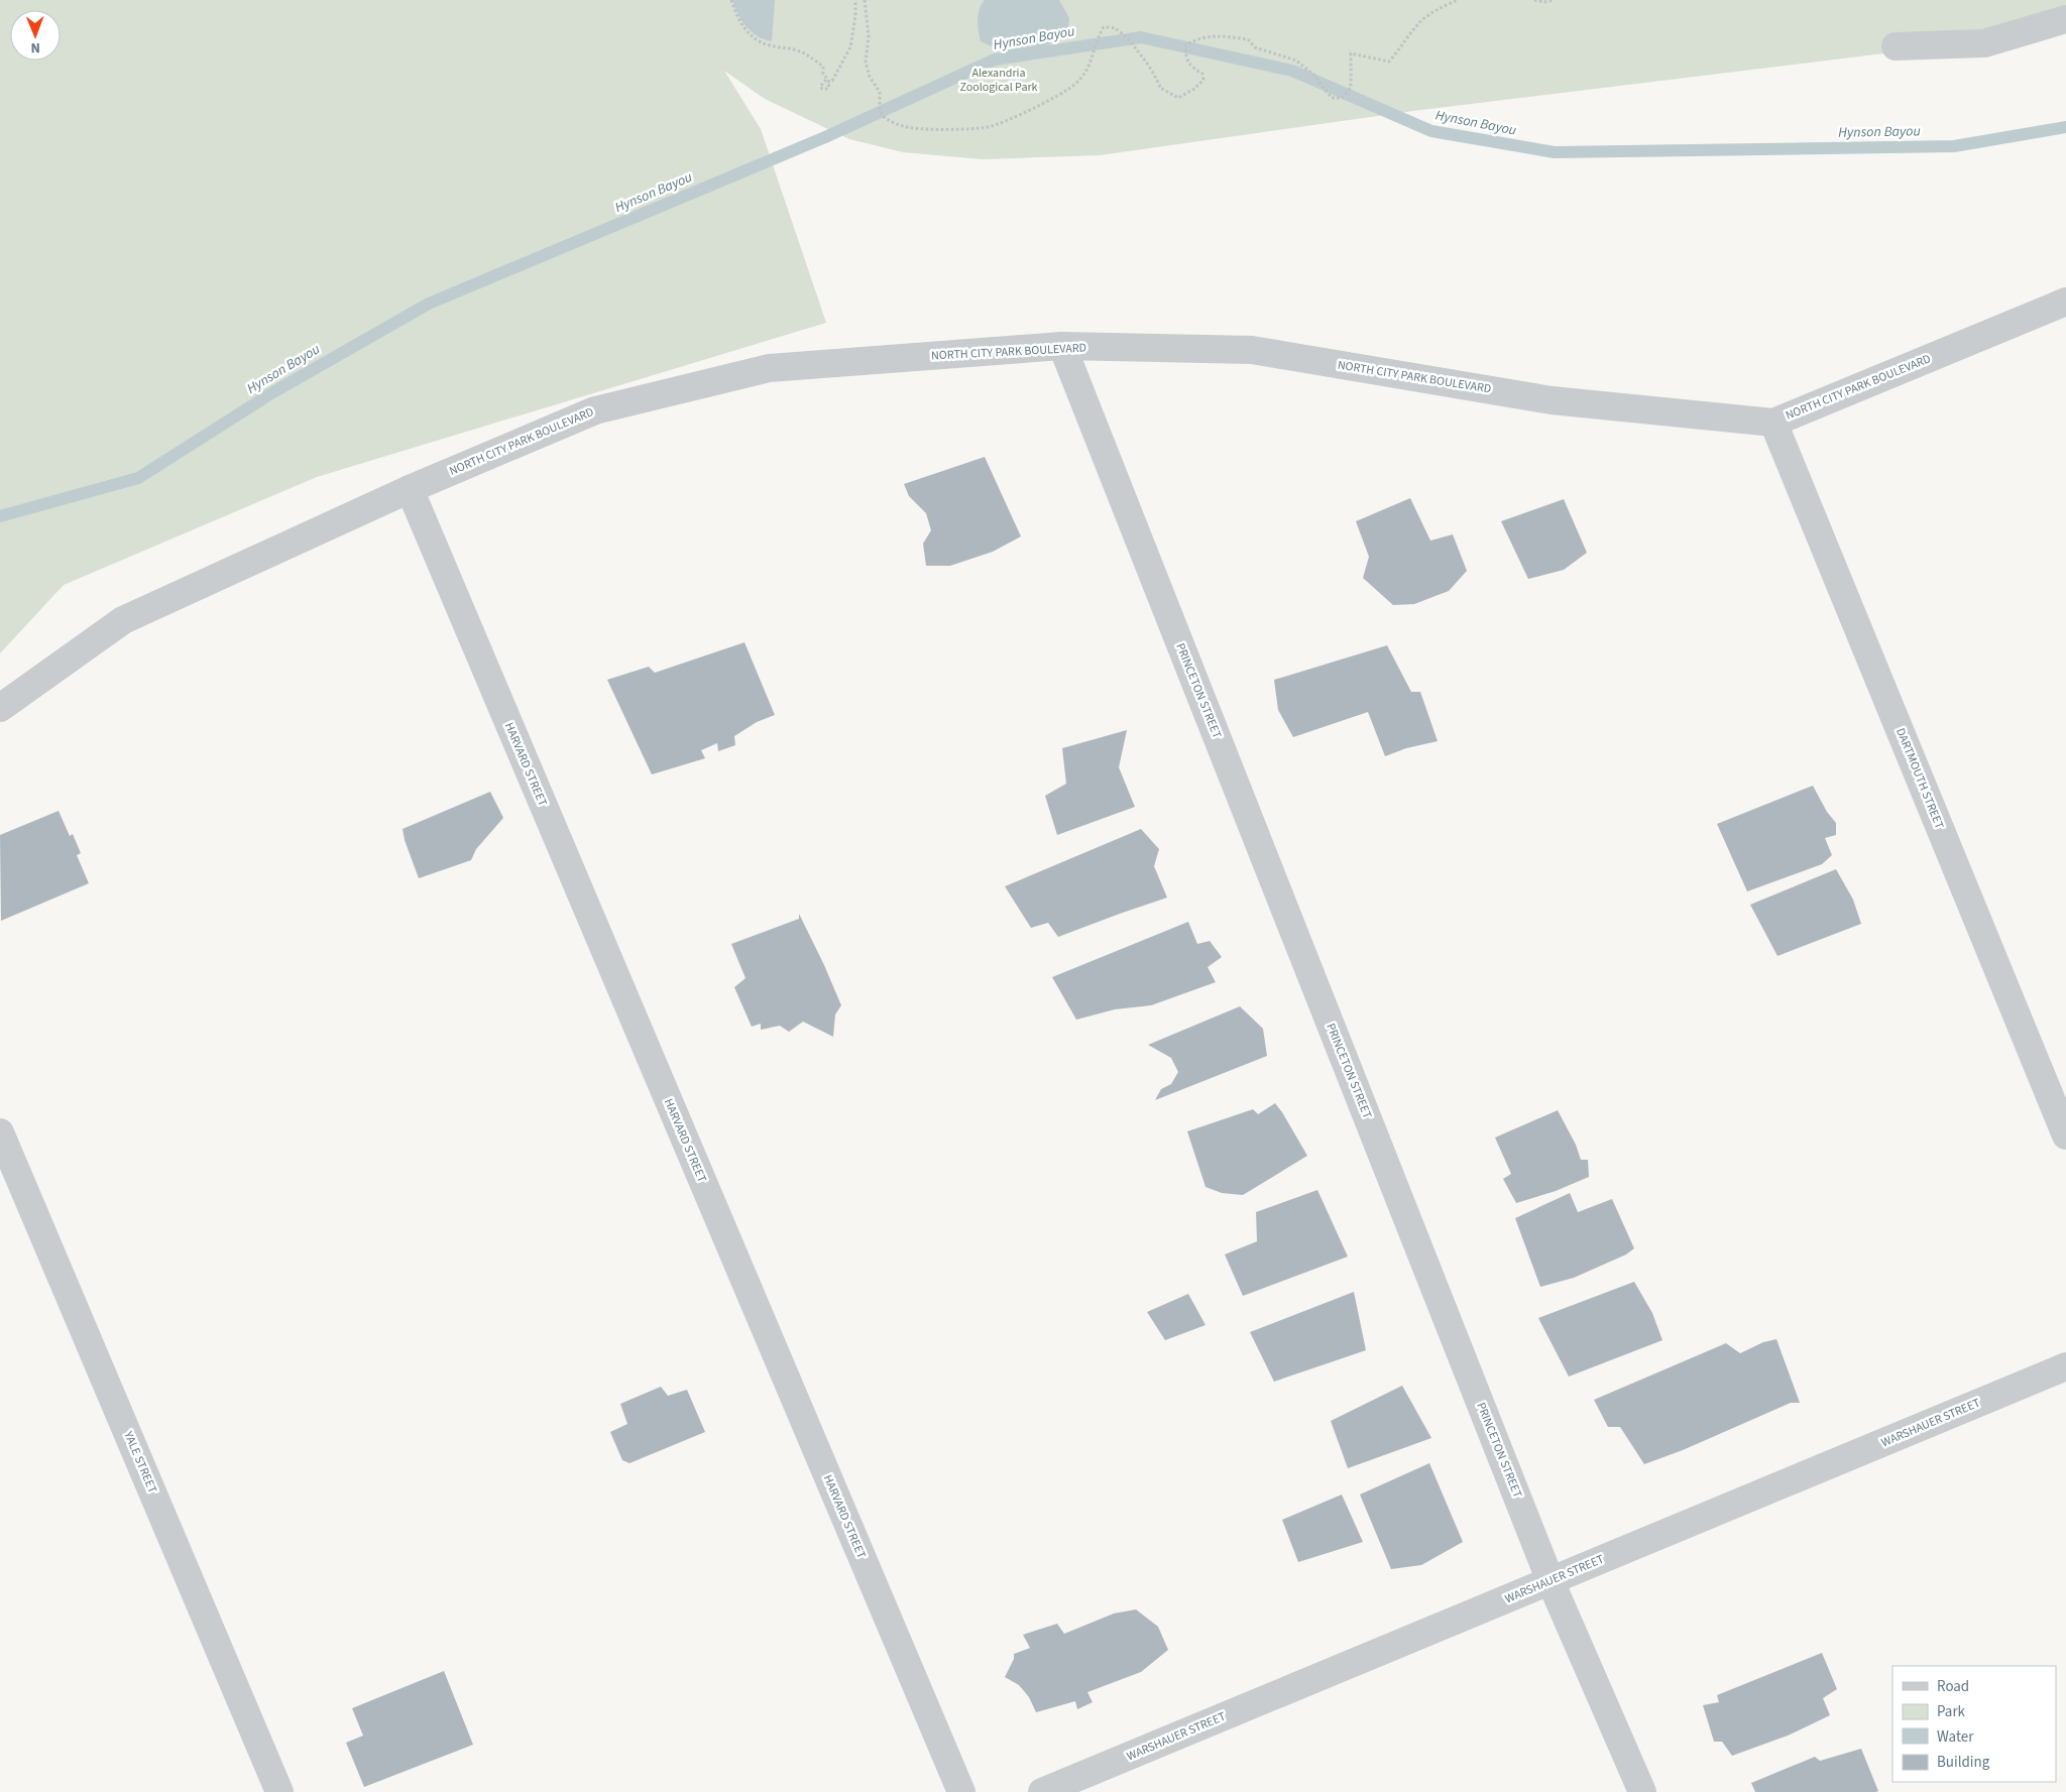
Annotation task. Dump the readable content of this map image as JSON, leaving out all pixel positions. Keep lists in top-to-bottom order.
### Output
{
  "streets": {
    "street": [
      "NORTH CITY PARK BOULEVARD",
      "PRINCETON STREET",
      "HARVARD STREET",
      "DARTMOUTH STREET",
      "WARSHAUER STREET",
      "YALE STREET"
    ]
  },
  "crossings": [
    ["NORTH CITY PARK BOULEVARD", "PRINCETON STREET"],
    ["NORTH CITY PARK BOULEVARD", "HARVARD STREET"],
    ["NORTH CITY PARK BOULEVARD", "DARTMOUTH STREET"],
    ["PRINCETON STREET", "WARSHAUER STREET"]
  ],
  "water": ["Hynson Bayou"],
  "parks": ["Alexandria Zoological Park"],
  "legend": [
    "Road",
    "Park",
    "Water",
    "Building"
  ],
  "north": "bottom"
}
